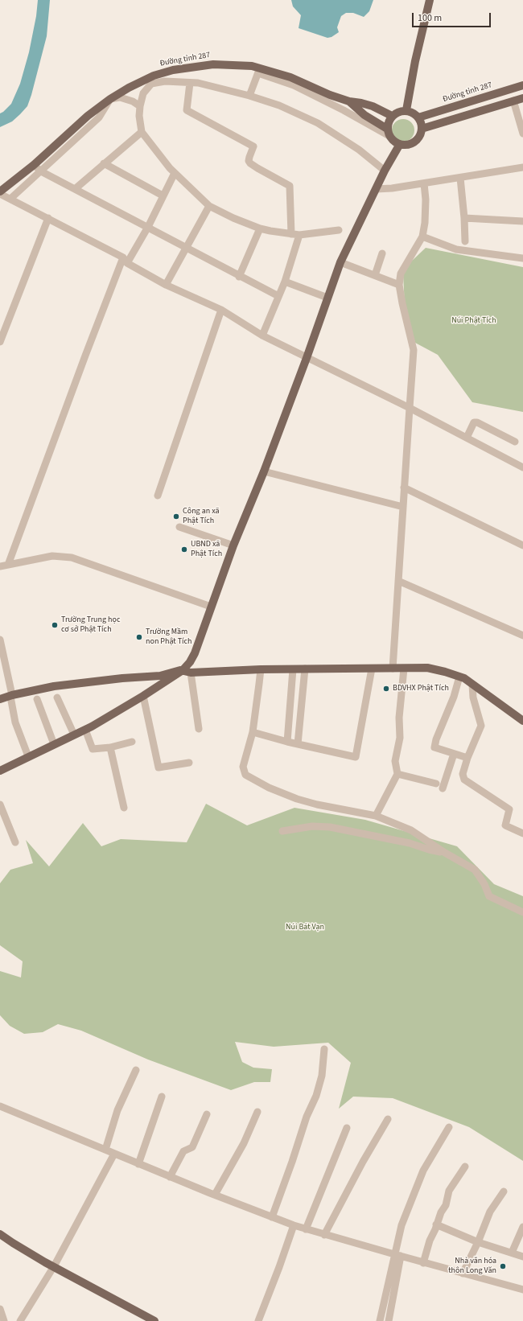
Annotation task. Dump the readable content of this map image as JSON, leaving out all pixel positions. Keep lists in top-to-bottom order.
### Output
{
  "streets": {
    "main road": ["Đường tỉnh 287"]
  },
  "parks": ["Núi Phật Tích", "Núi Bát Vạn"],
  "places": [
    "Công an xã Phật Tích",
    "UBND xã Phật Tích",
    "Trường Trung học cơ sở Phật Tích",
    "Trường Mầm non Phật Tích",
    "BDVHX Phật Tích",
    "Nhà văn hóa thôn Long Văn"
  ],
  "scale_bar": "100 m"
}
